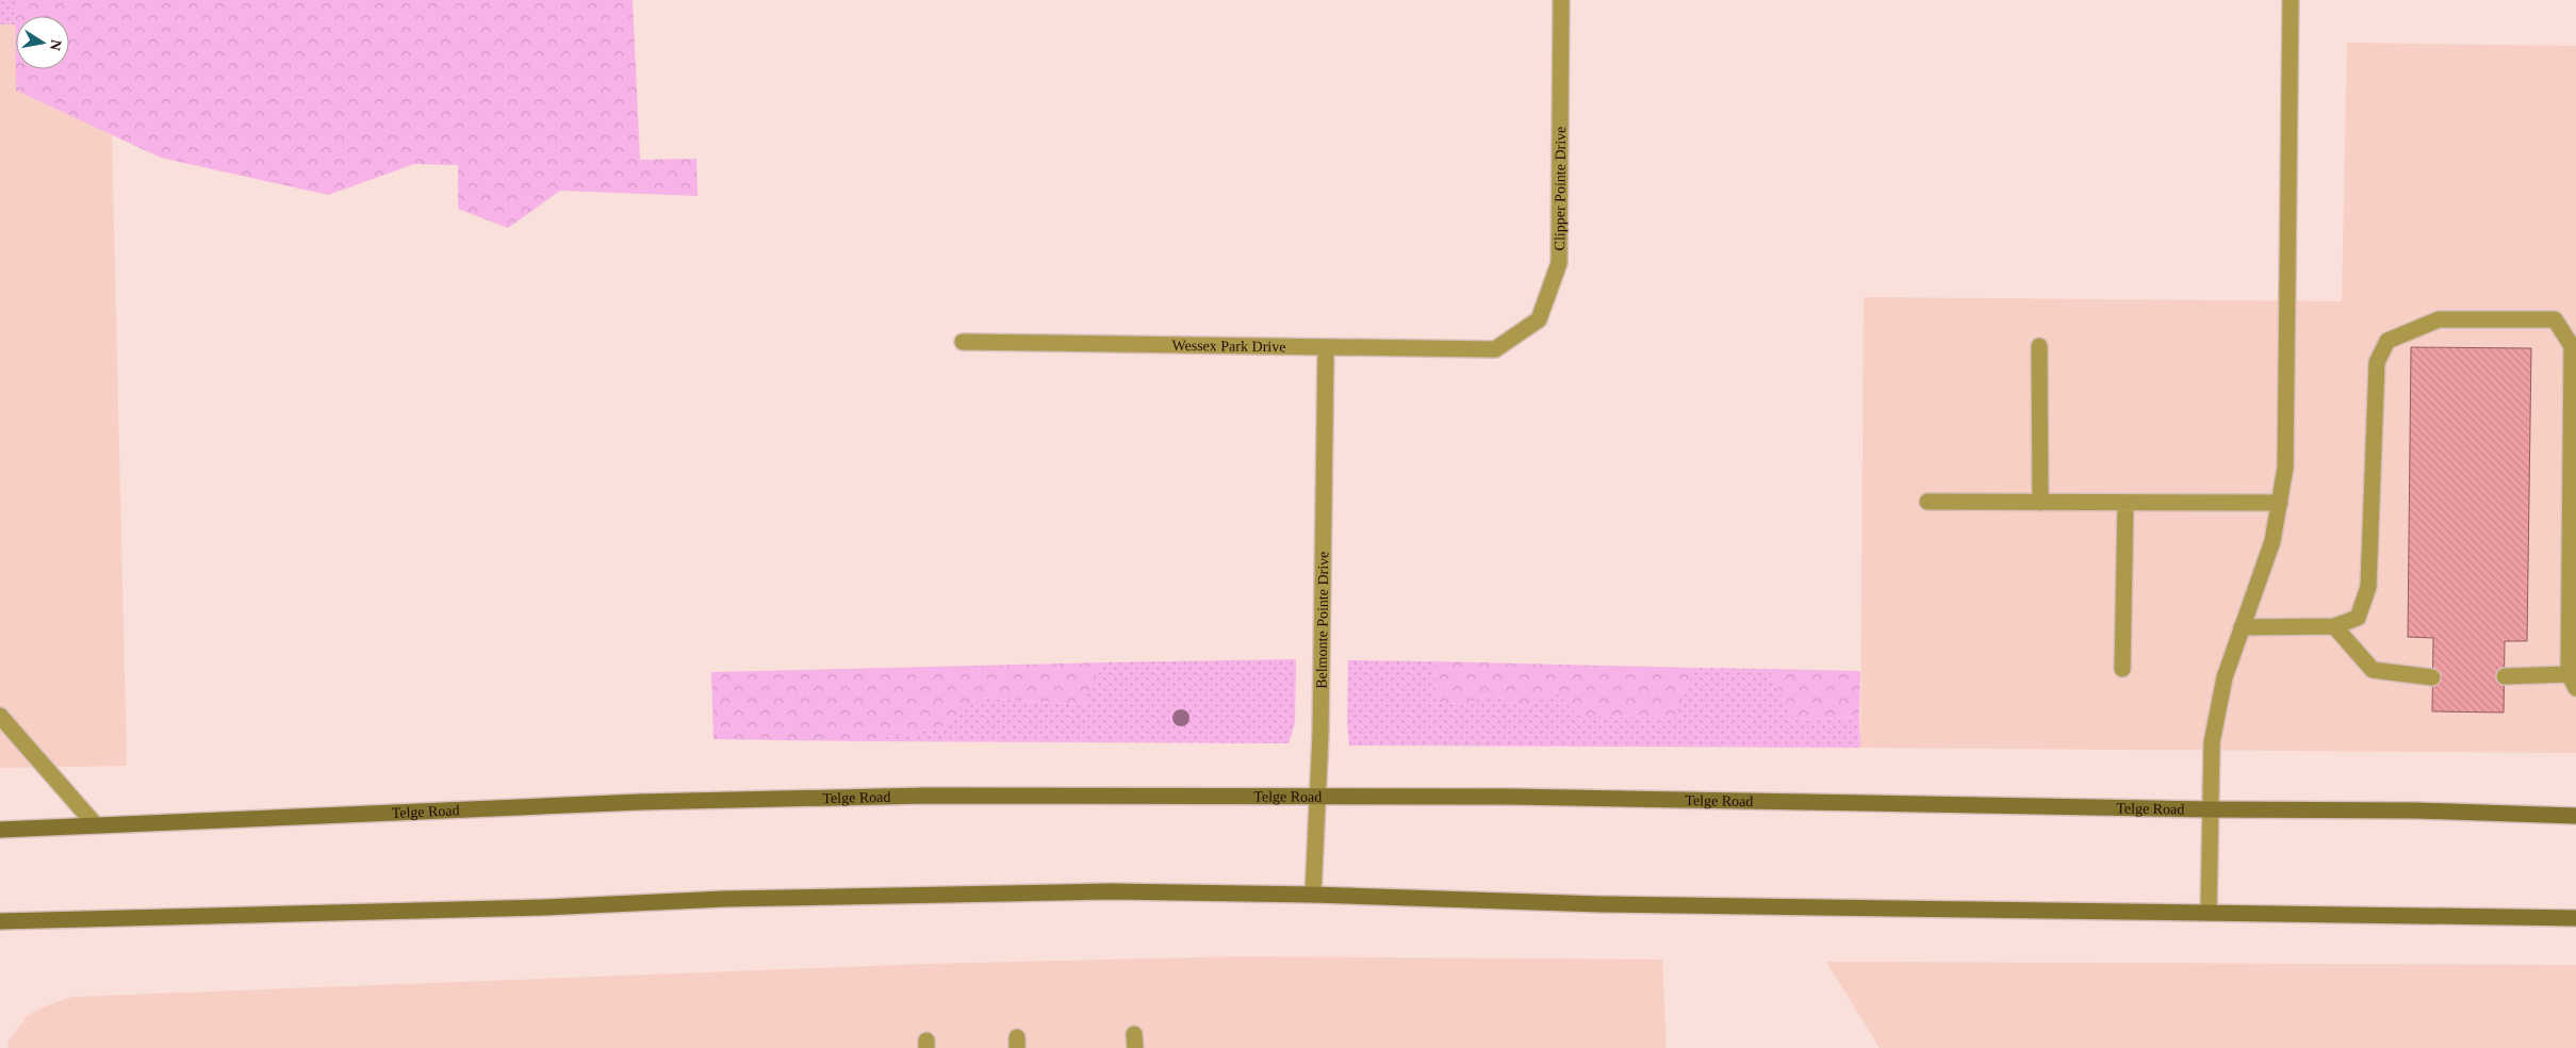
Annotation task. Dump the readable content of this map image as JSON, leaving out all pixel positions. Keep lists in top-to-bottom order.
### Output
{
  "streets": {
    "main road": ["Telge Road"],
    "street": ["Clipper Pointe Drive", "Wessex Park Drive", "Belmonte Pointe Drive"]
  },
  "crossings": [
    ["Clipper Pointe Drive", "Wessex Park Drive"],
    ["Wessex Park Drive", "Belmonte Pointe Drive"],
    ["Belmonte Pointe Drive", "Telge Road"]
  ],
  "north": "right"
}
